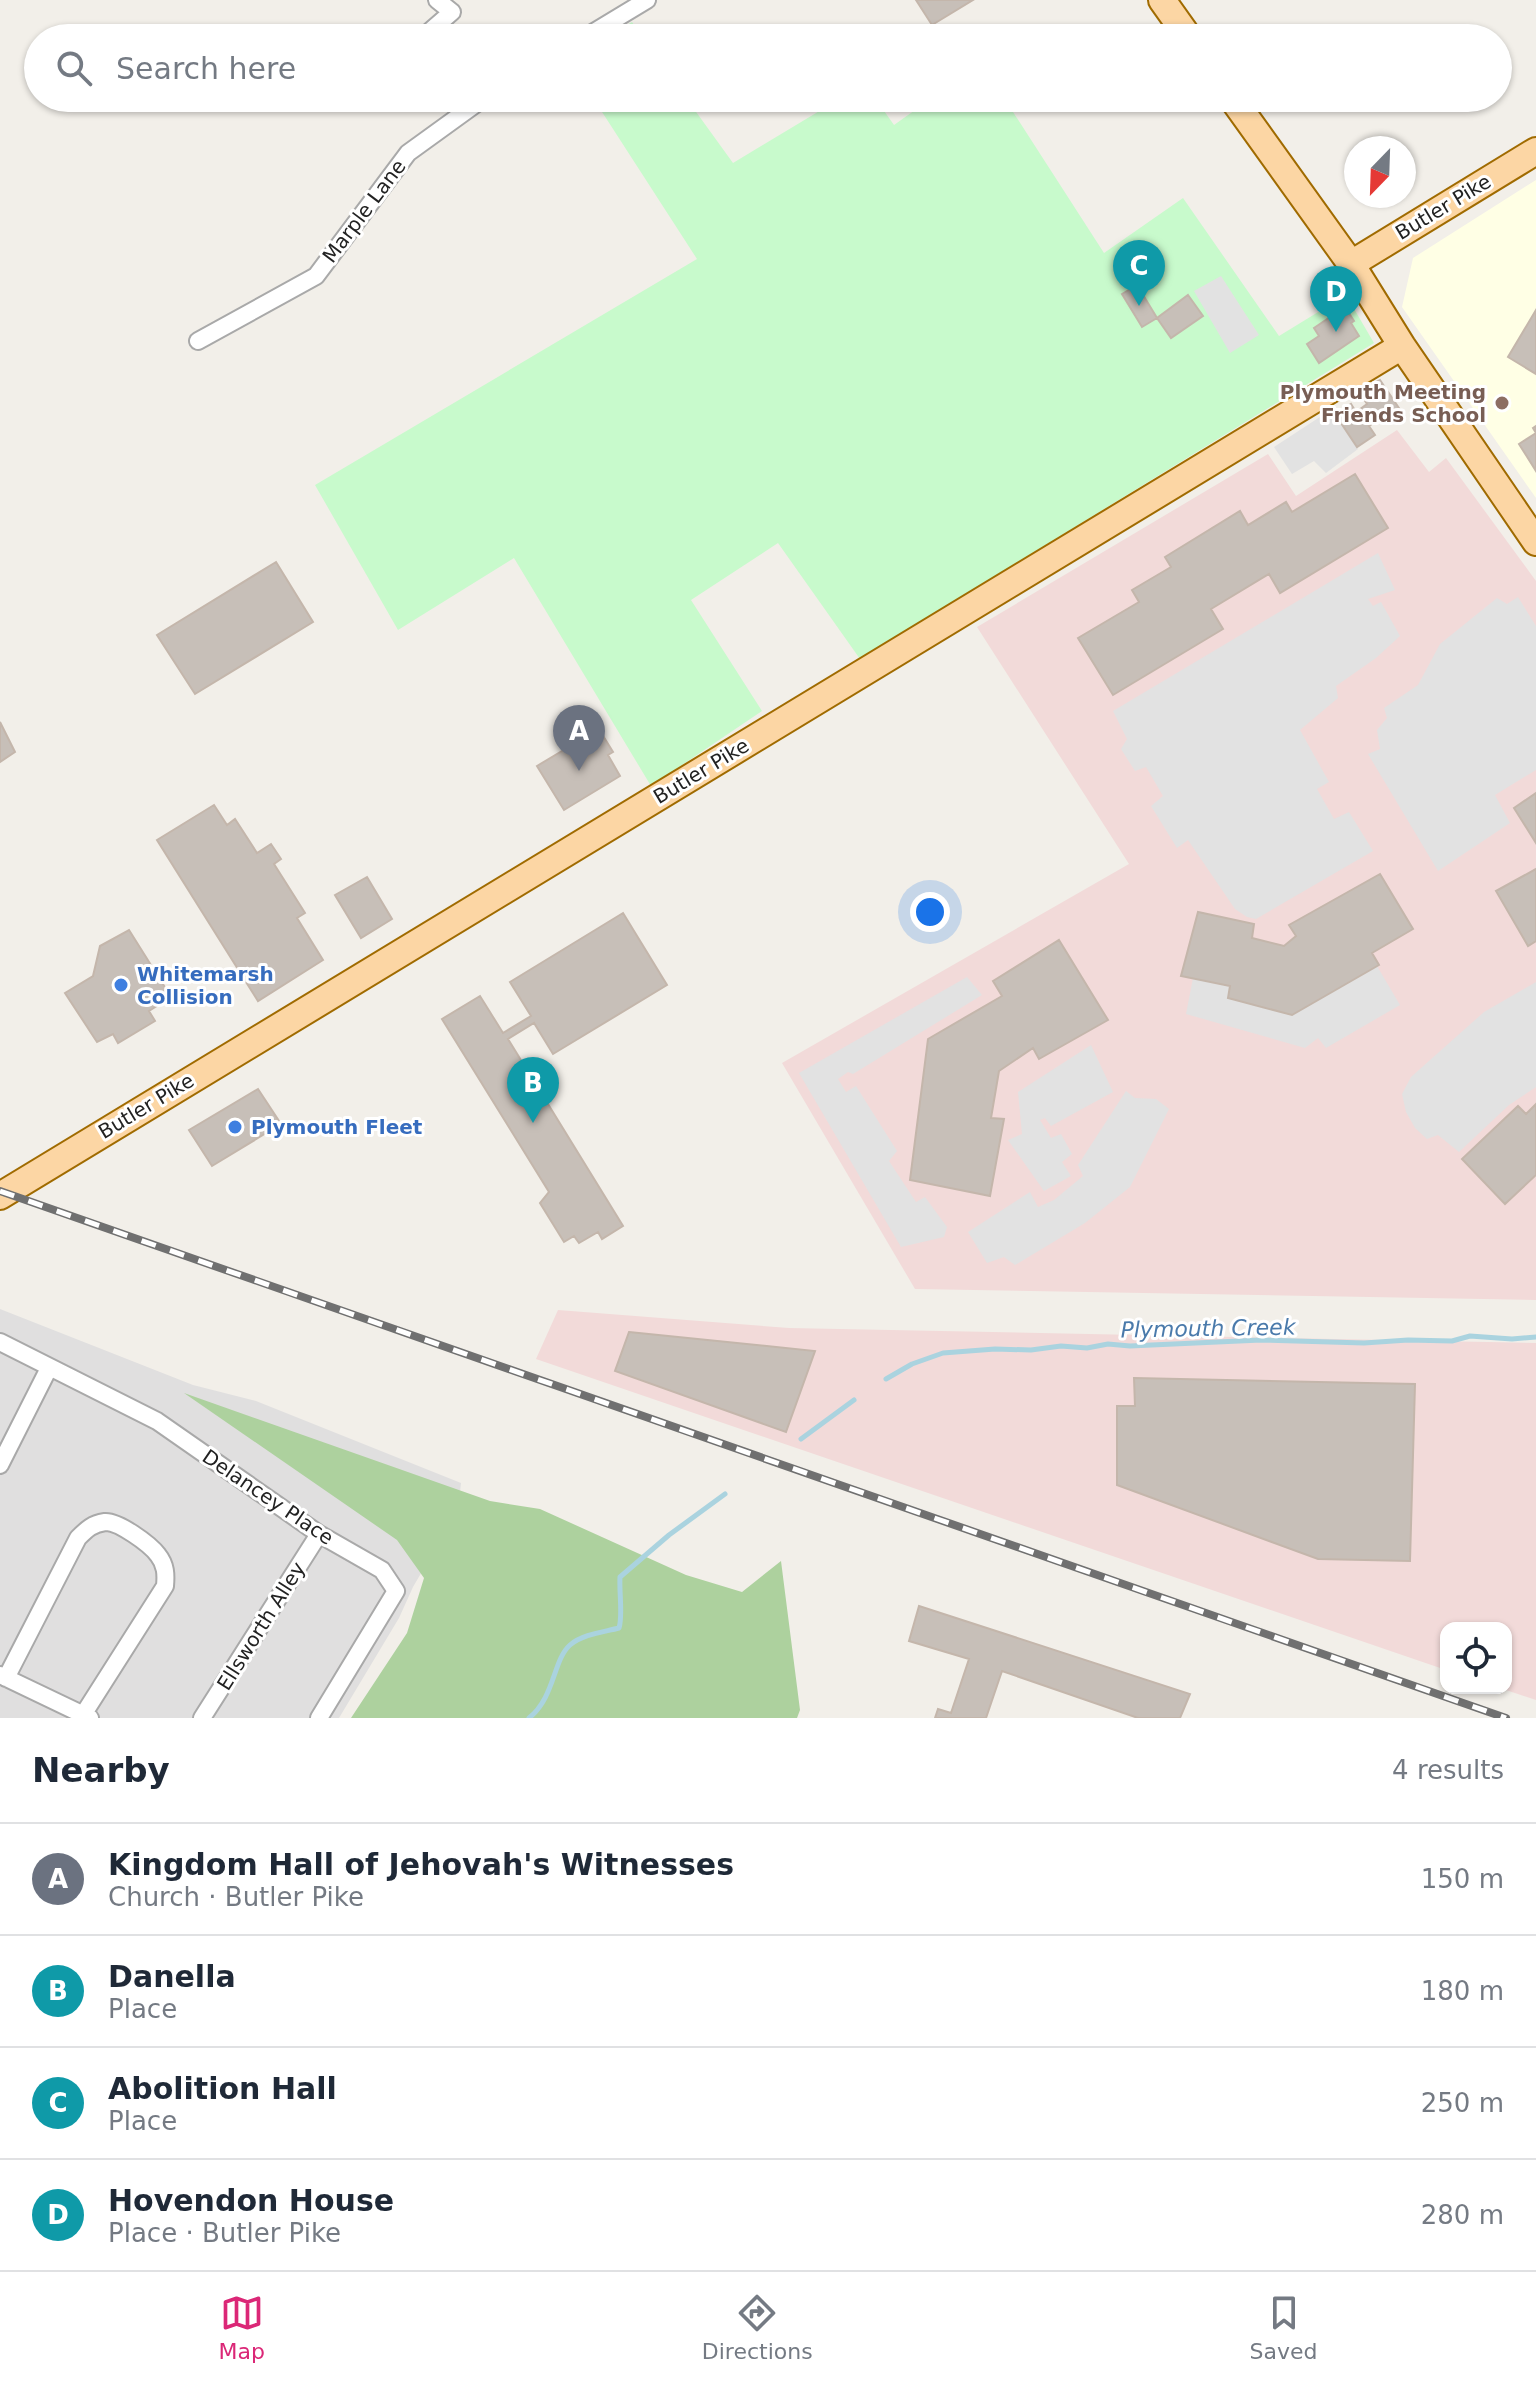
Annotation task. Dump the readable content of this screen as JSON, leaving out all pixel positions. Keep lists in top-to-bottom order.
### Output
{
  "streets": {
    "main road": ["Butler Pike"],
    "street": ["Marple Lane", "Delancey Place", "Ellsworth Alley"]
  },
  "crossings": [
    ["Delancey Place", "Ellsworth Alley"]
  ],
  "water": ["Plymouth Creek"],
  "places": ["Plymouth Meeting Friends School", "Whitemarsh Collision", "Plymouth Fleet"],
  "north": "bottom left",
  "page": {
    "search": "Search here",
    "pins": [
      "C",
      "D",
      "A",
      "B"
    ],
    "heading": ["Nearby", "4 results"],
    "list": [
      {
        "mark": "A",
        "name": "Kingdom Hall of Jehovah's Witnesses",
        "note": "Church · Butler Pike",
        "value": "150 m"
      },
      {
        "mark": "B",
        "name": "Danella",
        "note": "Place",
        "value": "180 m"
      },
      {
        "mark": "C",
        "name": "Abolition Hall",
        "note": "Place",
        "value": "250 m"
      },
      {
        "mark": "D",
        "name": "Hovendon House",
        "note": "Place · Butler Pike",
        "value": "280 m"
      }
    ],
    "nav": ["Map", "Directions", "Saved"]
  }
}
